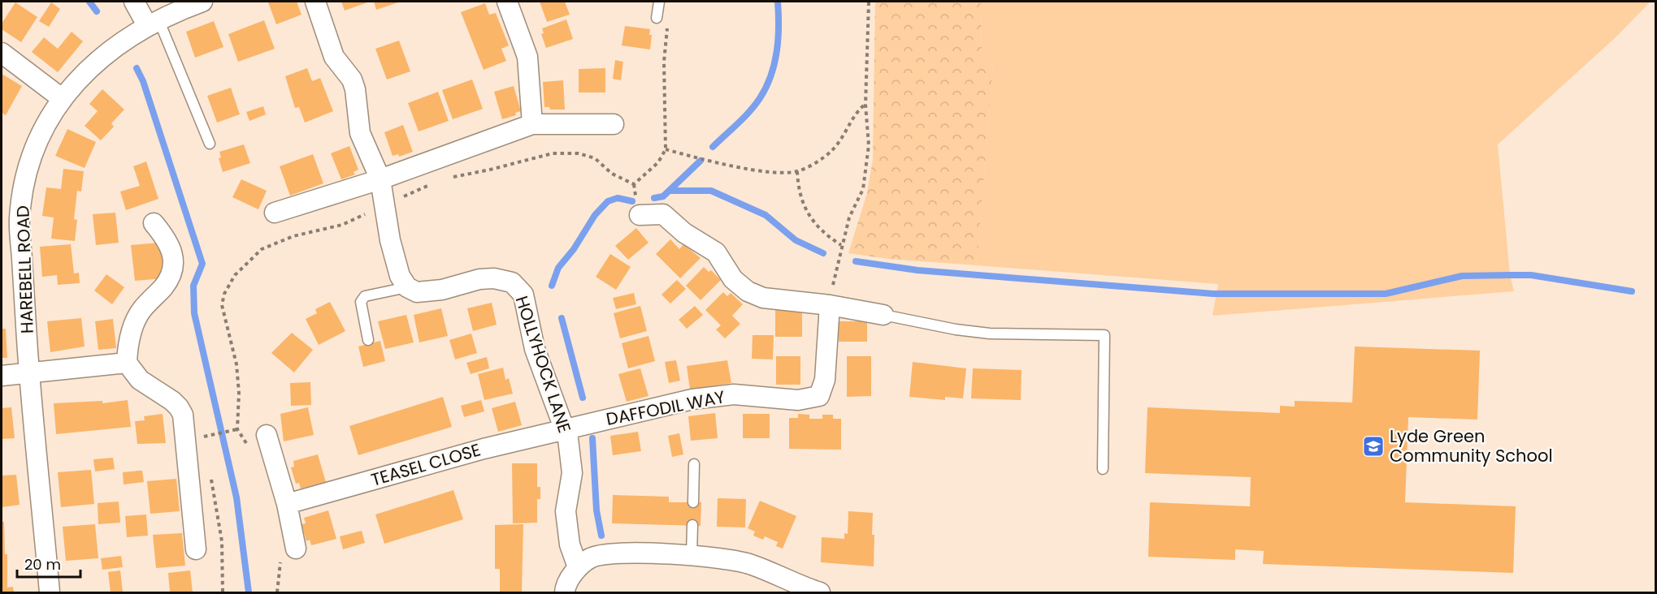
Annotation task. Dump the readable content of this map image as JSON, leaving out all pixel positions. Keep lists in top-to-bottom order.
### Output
{
  "streets": {
    "street": [
      "HAREBELL ROAD",
      "HOLLYHOCK LANE",
      "DAFFODIL WAY",
      "TEASEL CLOSE"
    ]
  },
  "crossings": [
    ["HOLLYHOCK LANE", "DAFFODIL WAY"],
    ["HOLLYHOCK LANE", "TEASEL CLOSE"],
    ["DAFFODIL WAY", "TEASEL CLOSE"]
  ],
  "places": {
    "school or university": ["Lyde Green Community School"]
  },
  "scale_bar": "20 m"
}
